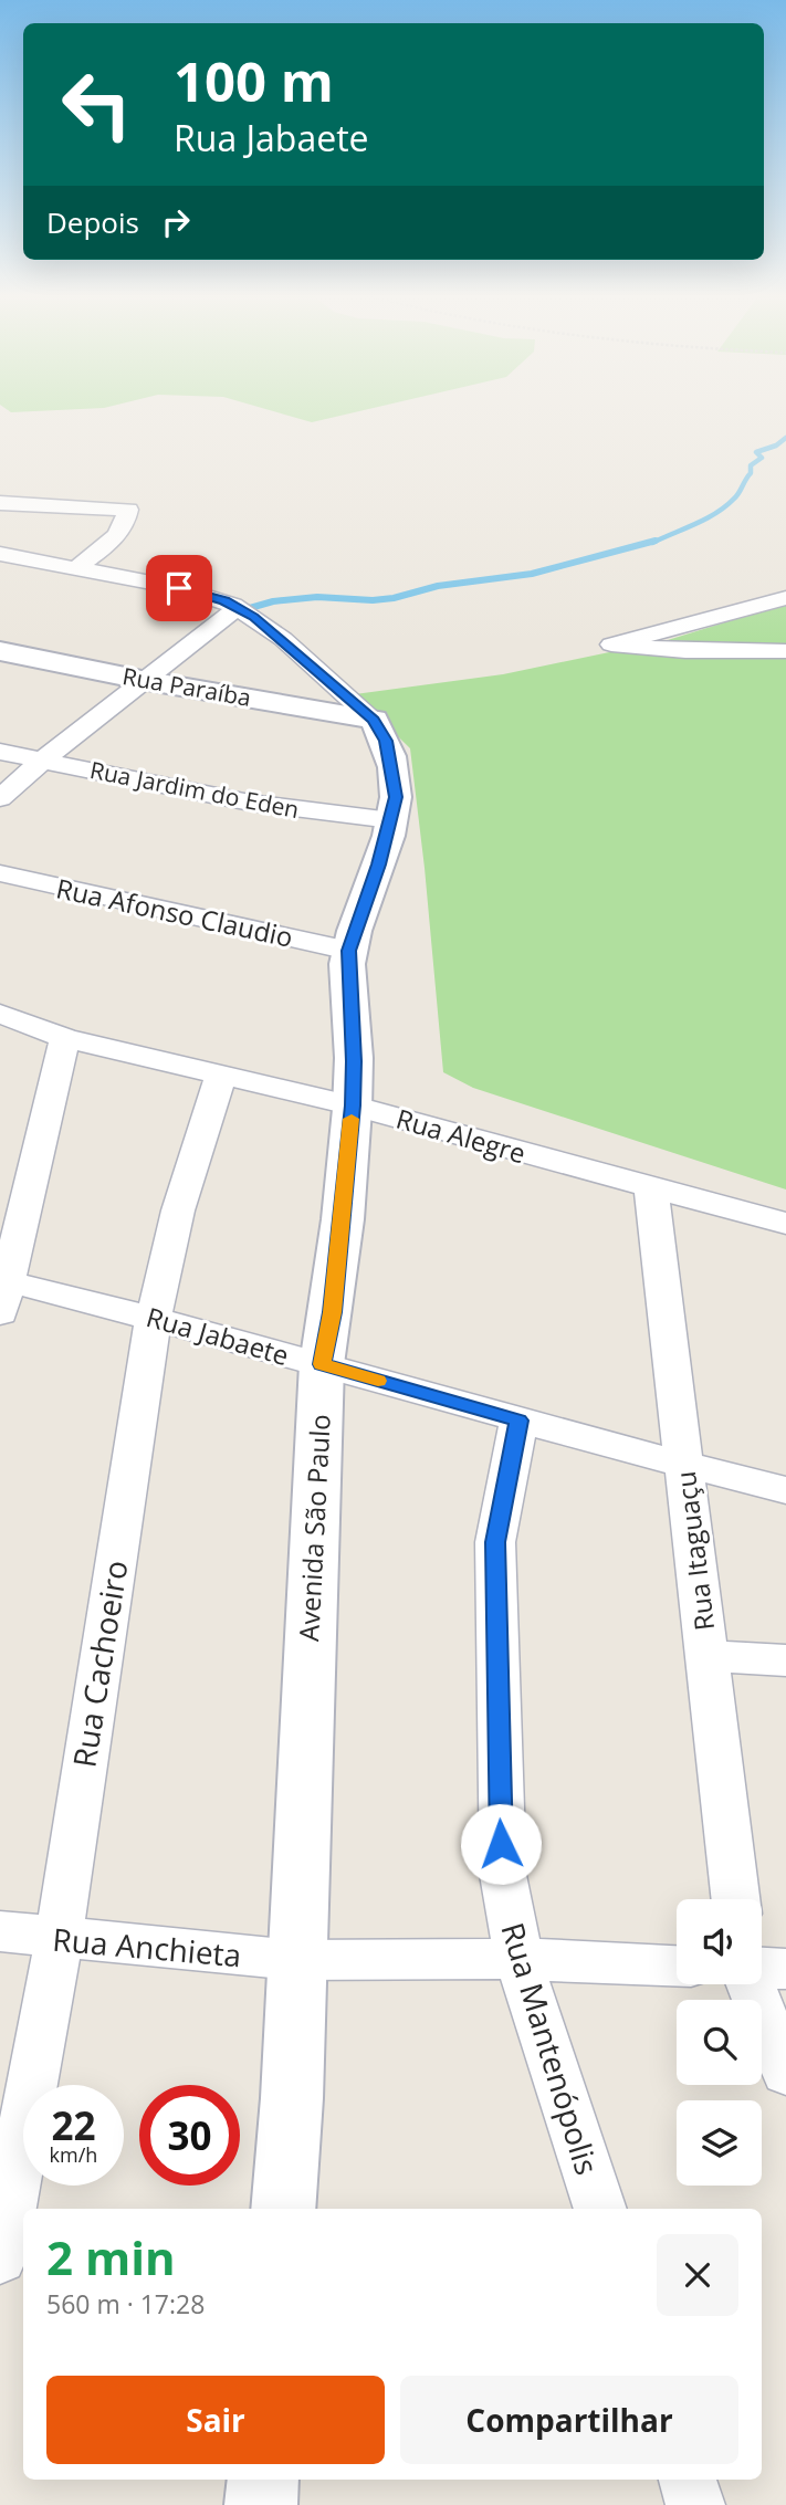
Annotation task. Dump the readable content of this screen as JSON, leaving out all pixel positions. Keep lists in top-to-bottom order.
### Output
{
  "streets": {
    "street": [
      "Rua Paraíba",
      "Rua Jardim do Eden",
      "Rua Afonso Claudio",
      "Rua Alegre",
      "Rua Jabaete",
      "Avenida São Paulo",
      "Rua Itaguaçu",
      "Rua Cachoeiro",
      "Rua Anchieta",
      "Rua Mantenópolis"
    ]
  },
  "crossings": [
    ["Rua Paraíba", "Avenida São Paulo"],
    ["Rua Jardim do Eden", "Avenida São Paulo"],
    ["Rua Afonso Claudio", "Avenida São Paulo"],
    ["Rua Alegre", "Avenida São Paulo"],
    ["Rua Alegre", "Rua Itaguaçu"],
    ["Rua Alegre", "Rua Cachoeiro"],
    ["Rua Jabaete", "Avenida São Paulo"],
    ["Rua Jabaete", "Rua Itaguaçu"],
    ["Rua Jabaete", "Rua Cachoeiro"],
    ["Rua Jabaete", "Rua Mantenópolis"],
    ["Avenida São Paulo", "Rua Anchieta"],
    ["Rua Cachoeiro", "Rua Anchieta"],
    ["Rua Anchieta", "Rua Mantenópolis"]
  ],
  "page": {
    "turn": ["100 m", "Rua Jabaete"],
    "then": "Depois",
    "speed": "22 km/h",
    "limit": "30",
    "heading": ["2 min", "560 m · 17:28"],
    "buttons": ["Sair", "Compartilhar"]
  }
}
